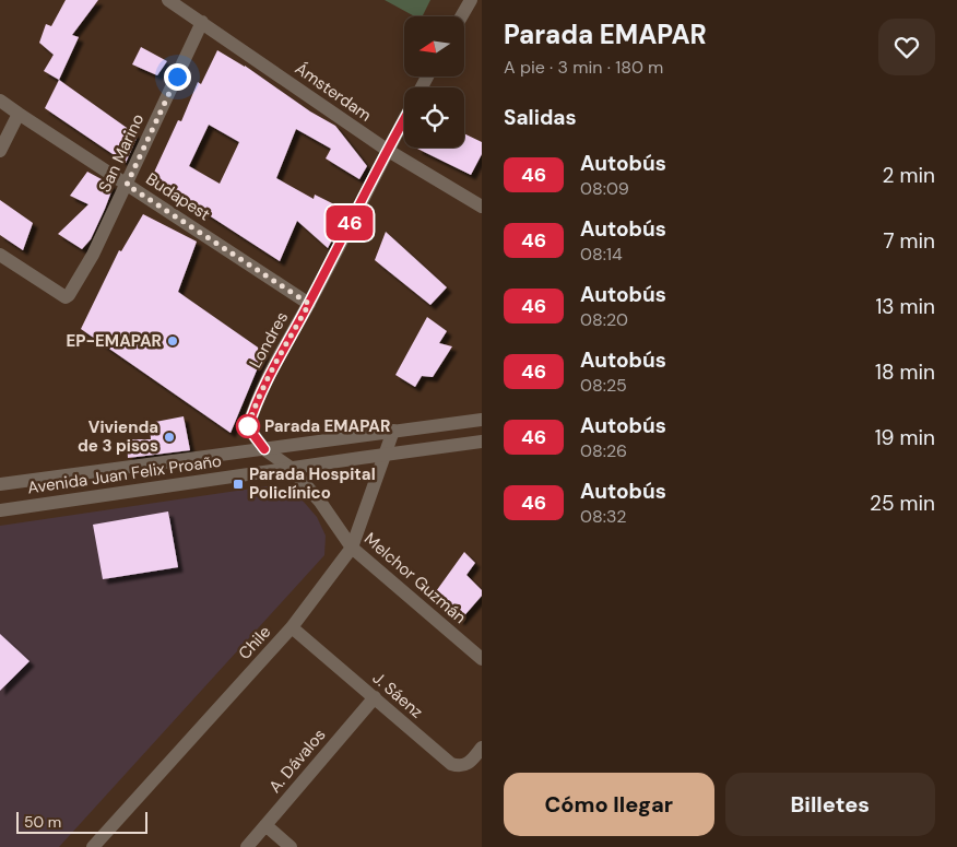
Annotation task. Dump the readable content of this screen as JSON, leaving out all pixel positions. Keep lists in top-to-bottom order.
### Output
{
  "streets": {
    "street": [
      "Ámsterdam",
      "San Marino",
      "Budapest",
      "Londres",
      "Avenida Juan Felix Proaño",
      "Melchor Guzmán",
      "Chile",
      "J. Sáenz",
      "A. Dávalos"
    ]
  },
  "crossings": [
    ["Ámsterdam", "San Marino"],
    ["Ámsterdam", "Londres"],
    ["San Marino", "Budapest"],
    ["Budapest", "Londres"],
    ["Londres", "Avenida Juan Felix Proaño"],
    ["Londres", "Melchor Guzmán"],
    ["Avenida Juan Felix Proaño", "Melchor Guzmán"],
    ["Avenida Juan Felix Proaño", "Chile"],
    ["Melchor Guzmán", "Chile"],
    ["Chile", "J. Sáenz"],
    ["J. Sáenz", "A. Dávalos"]
  ],
  "places": {
    "other": ["EP-EMAPAR", "Parada EMAPAR", "Vivienda de 3 pisos"],
    "transit": ["Parada Hospital Policlínico"]
  },
  "lines": ["bus line 46"],
  "scale_bar": "50 m",
  "north": "left",
  "page": {
    "on_map": "46",
    "heading": [
      ["Parada EMAPAR", "A pie · 3 min · 180 m"],
      "Salidas"
    ],
    "list": [
      {
        "mark": "46",
        "name": "Autobús",
        "note": "08:09",
        "value": "2 min"
      },
      {
        "mark": "46",
        "name": "Autobús",
        "note": "08:14",
        "value": "7 min"
      },
      {
        "mark": "46",
        "name": "Autobús",
        "note": "08:20",
        "value": "13 min"
      },
      {
        "mark": "46",
        "name": "Autobús",
        "note": "08:25",
        "value": "18 min"
      },
      {
        "mark": "46",
        "name": "Autobús",
        "note": "08:26",
        "value": "19 min"
      },
      {
        "mark": "46",
        "name": "Autobús",
        "note": "08:32",
        "value": "25 min"
      }
    ],
    "buttons": ["Cómo llegar", "Billetes"],
    "scale": "50 m"
  }
}
